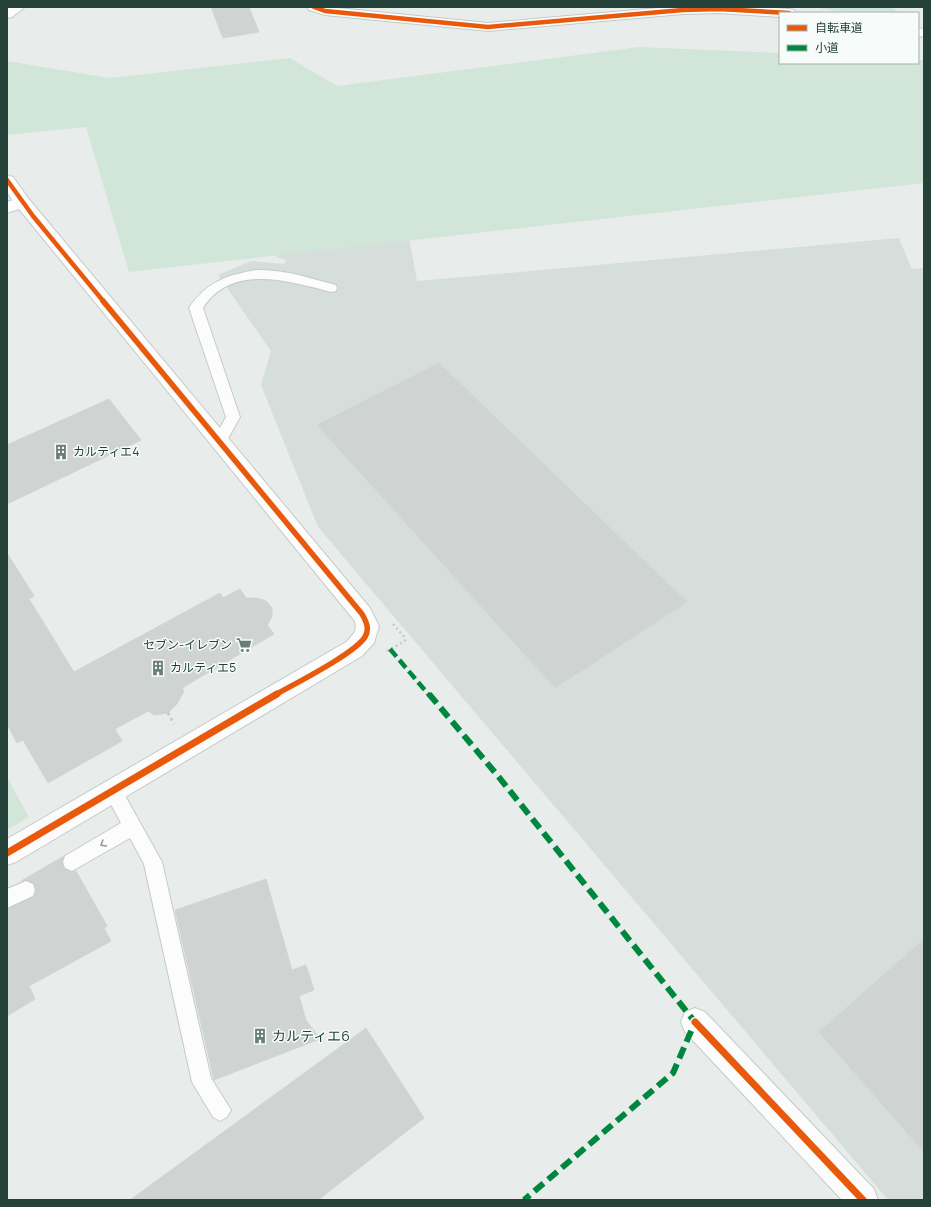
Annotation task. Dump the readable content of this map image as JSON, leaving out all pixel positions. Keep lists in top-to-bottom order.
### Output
{
  "places": {
    "building": ["カルティエ4", "カルティエ5", "カルティエ6"],
    "supermarket": ["セブン-イレブン"]
  },
  "legend": ["自転車道", "小道"]
}
